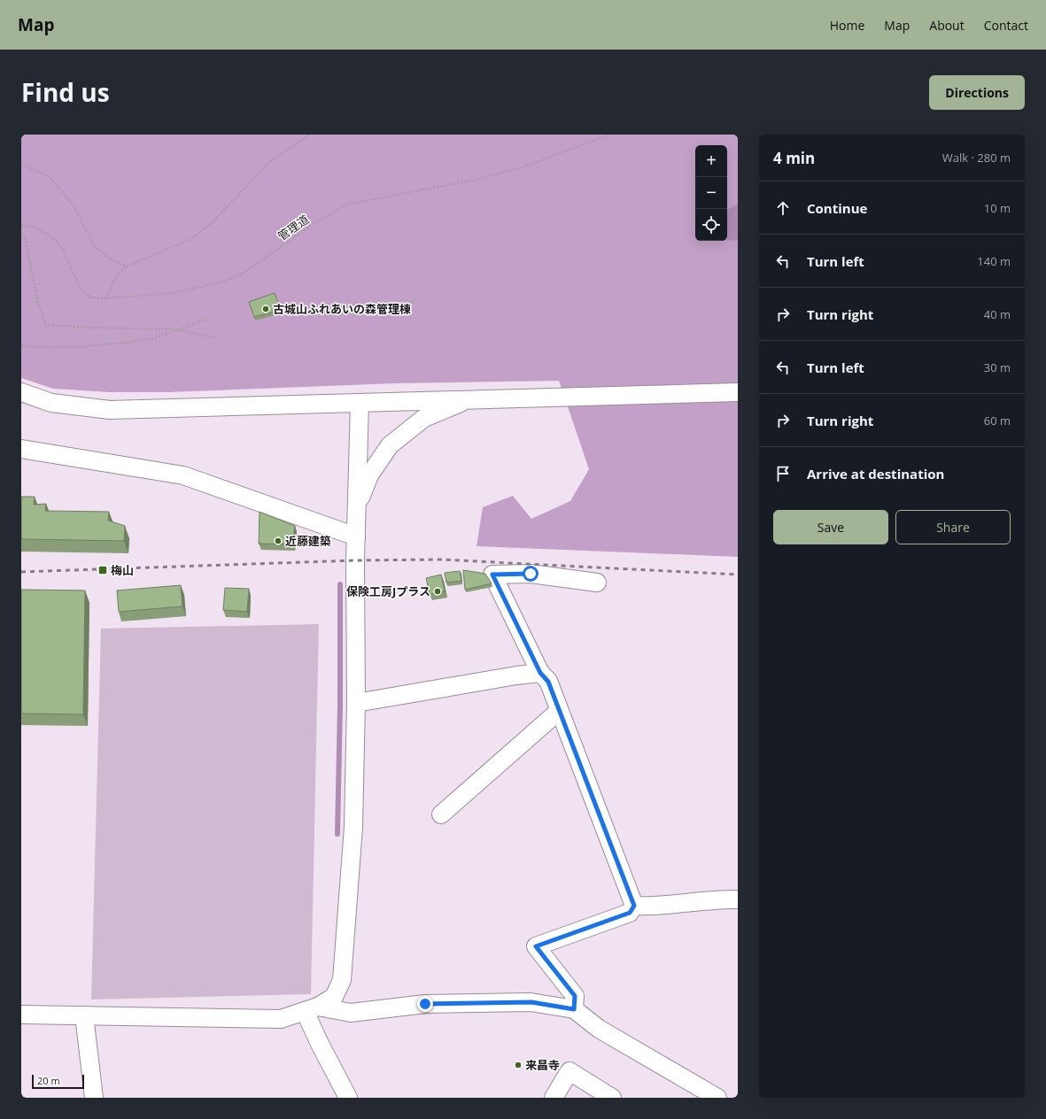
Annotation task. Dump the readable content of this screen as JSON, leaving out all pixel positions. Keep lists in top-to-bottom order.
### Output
{
  "streets": {
    "path": ["管理道"]
  },
  "places": {
    "other": [
      "古城山ふれあいの森管理棟",
      "近藤建築",
      "保険工房Jプラス",
      "来昌寺"
    ],
    "transit": ["梅山"]
  },
  "scale_bar": "20 m",
  "page": {
    "header": "Map",
    "nav": [
      "Home",
      "Map",
      "About",
      "Contact"
    ],
    "title": "Find us",
    "buttons": [
      "Directions",
      ["Save", "Share"]
    ],
    "heading": ["4 min", "Walk · 280 m"],
    "map_buttons": ["+", "−"],
    "list": [
      ["Continue", "10 m"],
      ["Turn left", "140 m"],
      ["Turn right", "40 m"],
      ["Turn left", "30 m"],
      ["Turn right", "60 m"],
      "Arrive at destination"
    ],
    "scale": "20 m"
  }
}
